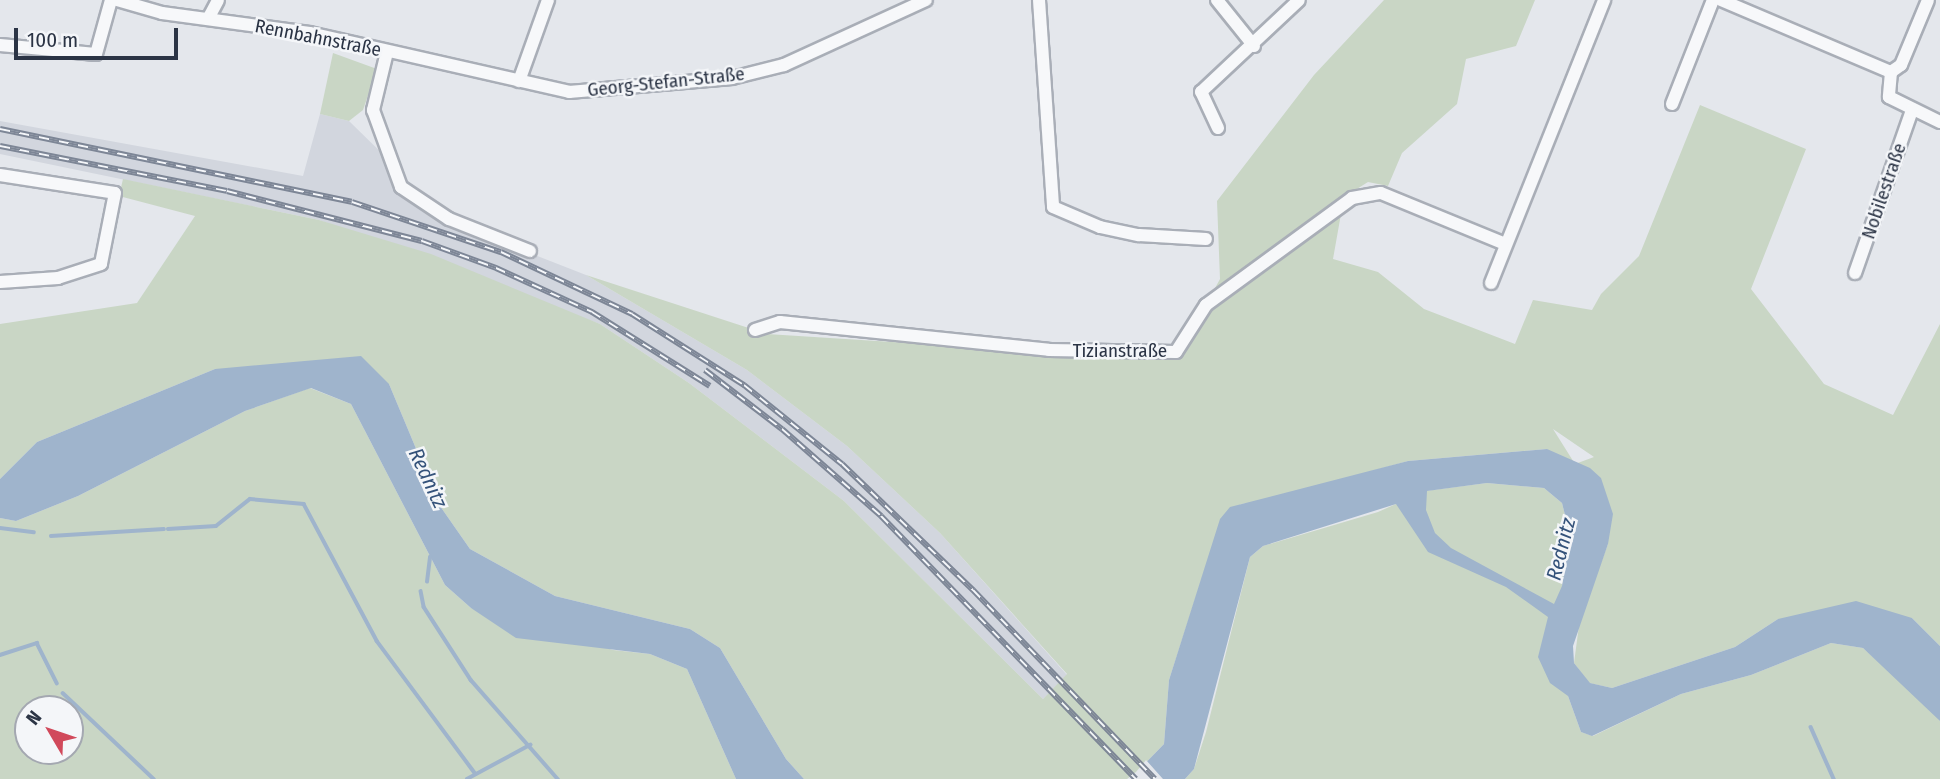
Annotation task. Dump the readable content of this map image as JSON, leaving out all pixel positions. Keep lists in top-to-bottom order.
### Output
{
  "streets": {
    "street": [
      "Rennbahnstraße",
      "Georg-Stefan-Straße",
      "Nobilestraße",
      "Tizianstraße"
    ]
  },
  "crossings": [
    ["Rennbahnstraße", "Georg-Stefan-Straße"]
  ],
  "water": ["Rednitz"],
  "scale_bar": "100 m",
  "north": "top left"
}
